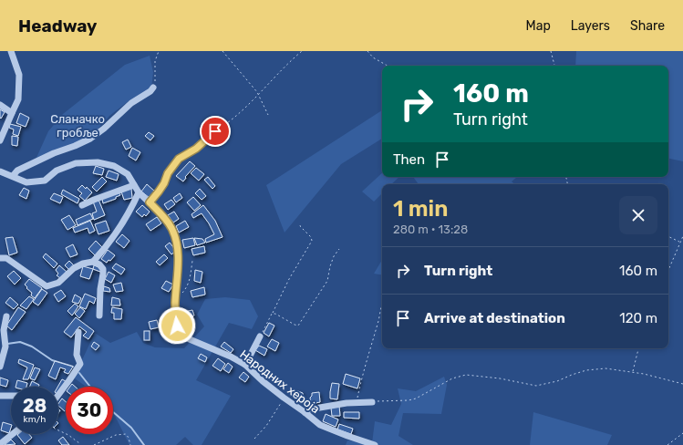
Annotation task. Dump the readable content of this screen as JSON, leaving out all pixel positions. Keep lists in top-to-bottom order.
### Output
{
  "streets": {
    "street": ["Народних хероја"]
  },
  "parks": ["Сланачко гробље"],
  "page": {
    "header": "Headway",
    "nav": ["Map", "Layers", "Share"],
    "turn": ["160 m", "Turn right"],
    "then": "Then",
    "heading": ["1 min", "280 m · 13:28"],
    "list": [
      {
        "name": "Turn right",
        "value": "160 m"
      },
      {
        "name": "Arrive at destination",
        "value": "120 m"
      }
    ],
    "speed": "28 km/h",
    "limit": "30"
  }
}
